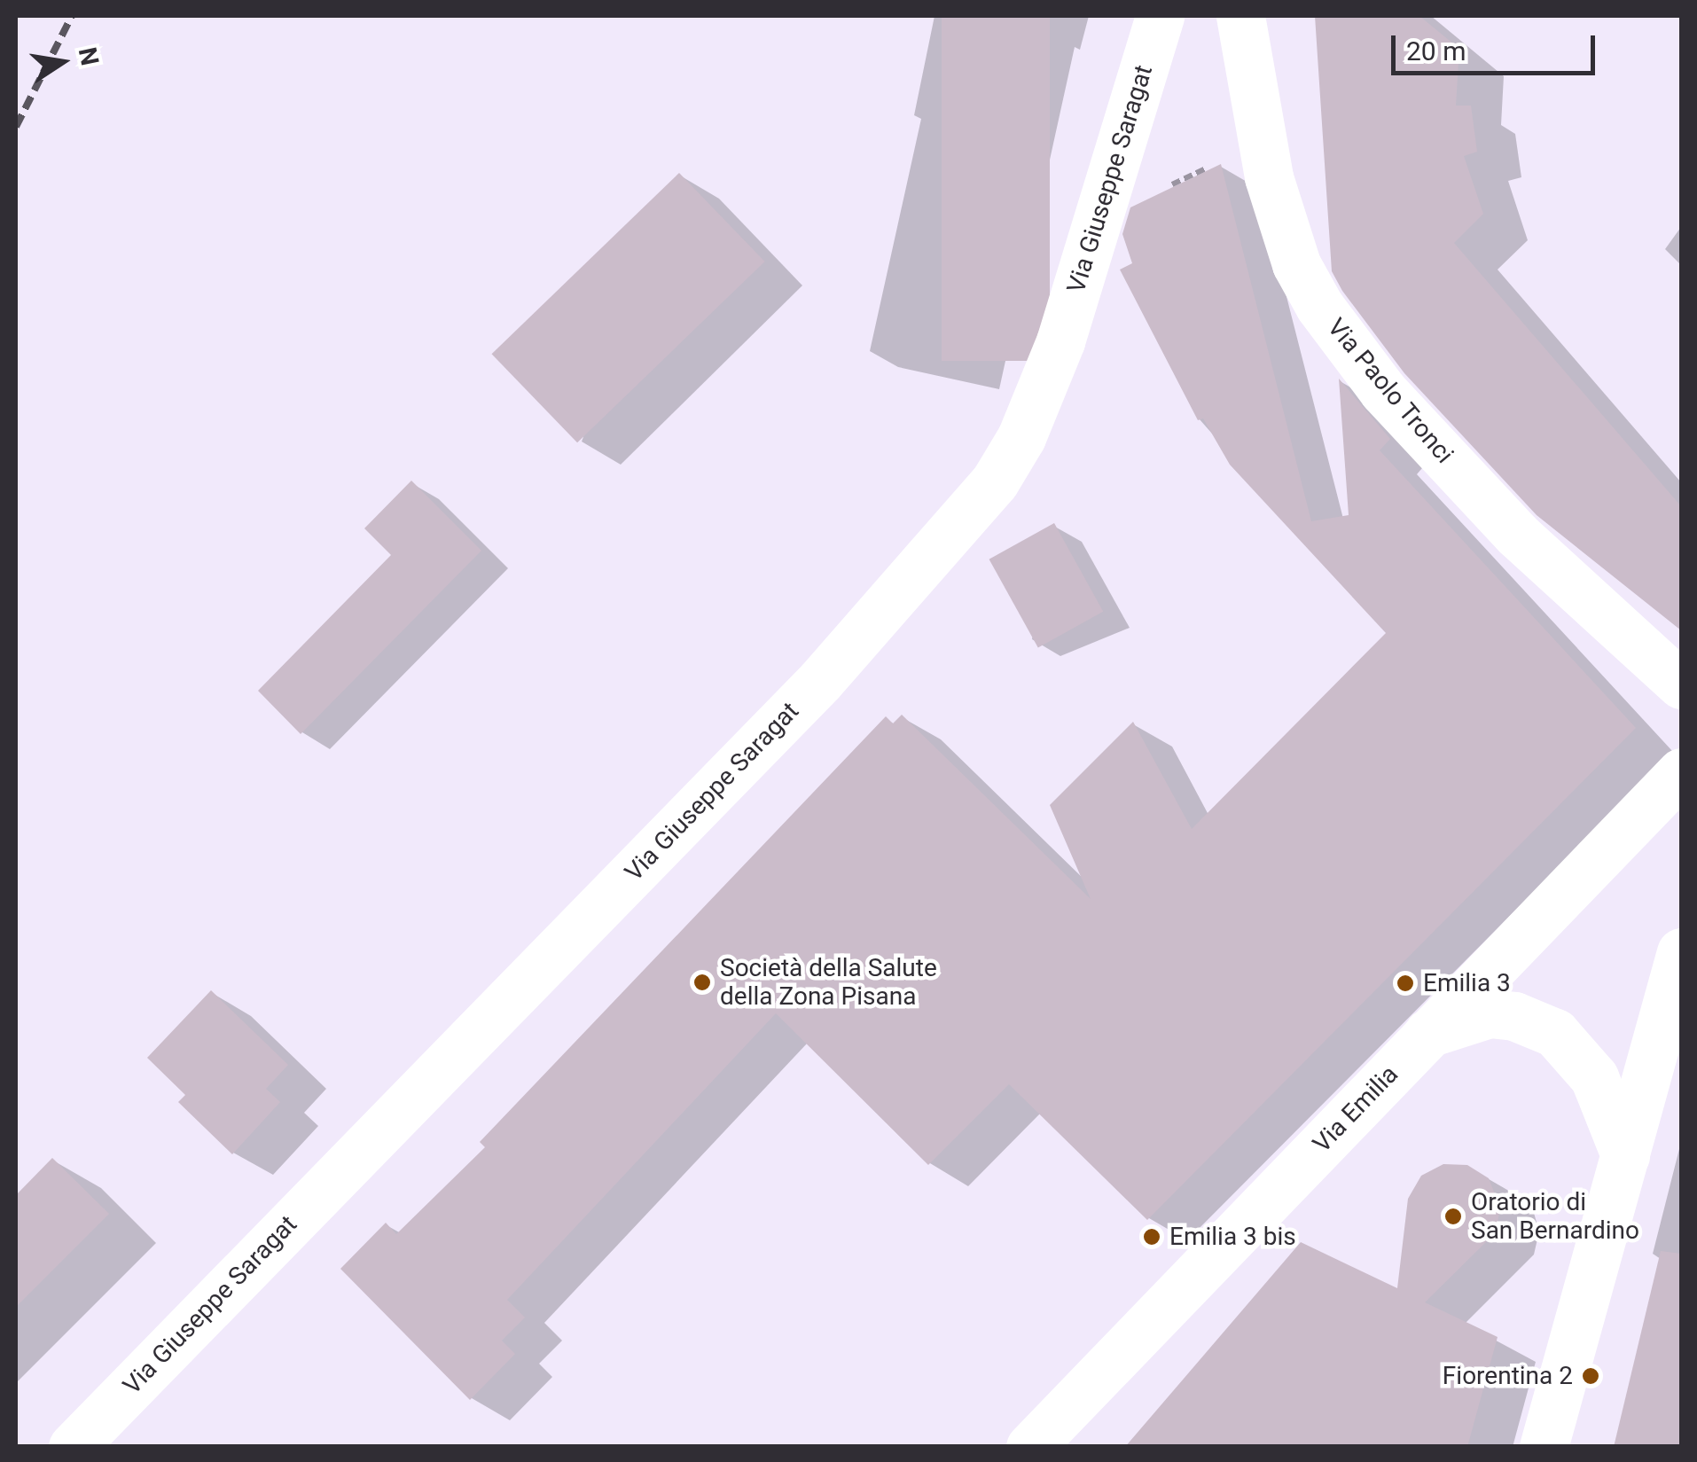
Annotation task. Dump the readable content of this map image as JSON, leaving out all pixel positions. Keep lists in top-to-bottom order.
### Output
{
  "streets": {
    "street": ["Via Giuseppe Saragat", "Via Paolo Tronci", "Via Emilia"]
  },
  "places": [
    "Società della Salute della Zona Pisana",
    "Emilia 3",
    "Oratorio di San Bernardino",
    "Emilia 3 bis",
    "Fiorentina 2"
  ],
  "scale_bar": "20 m",
  "north": "right"
}
